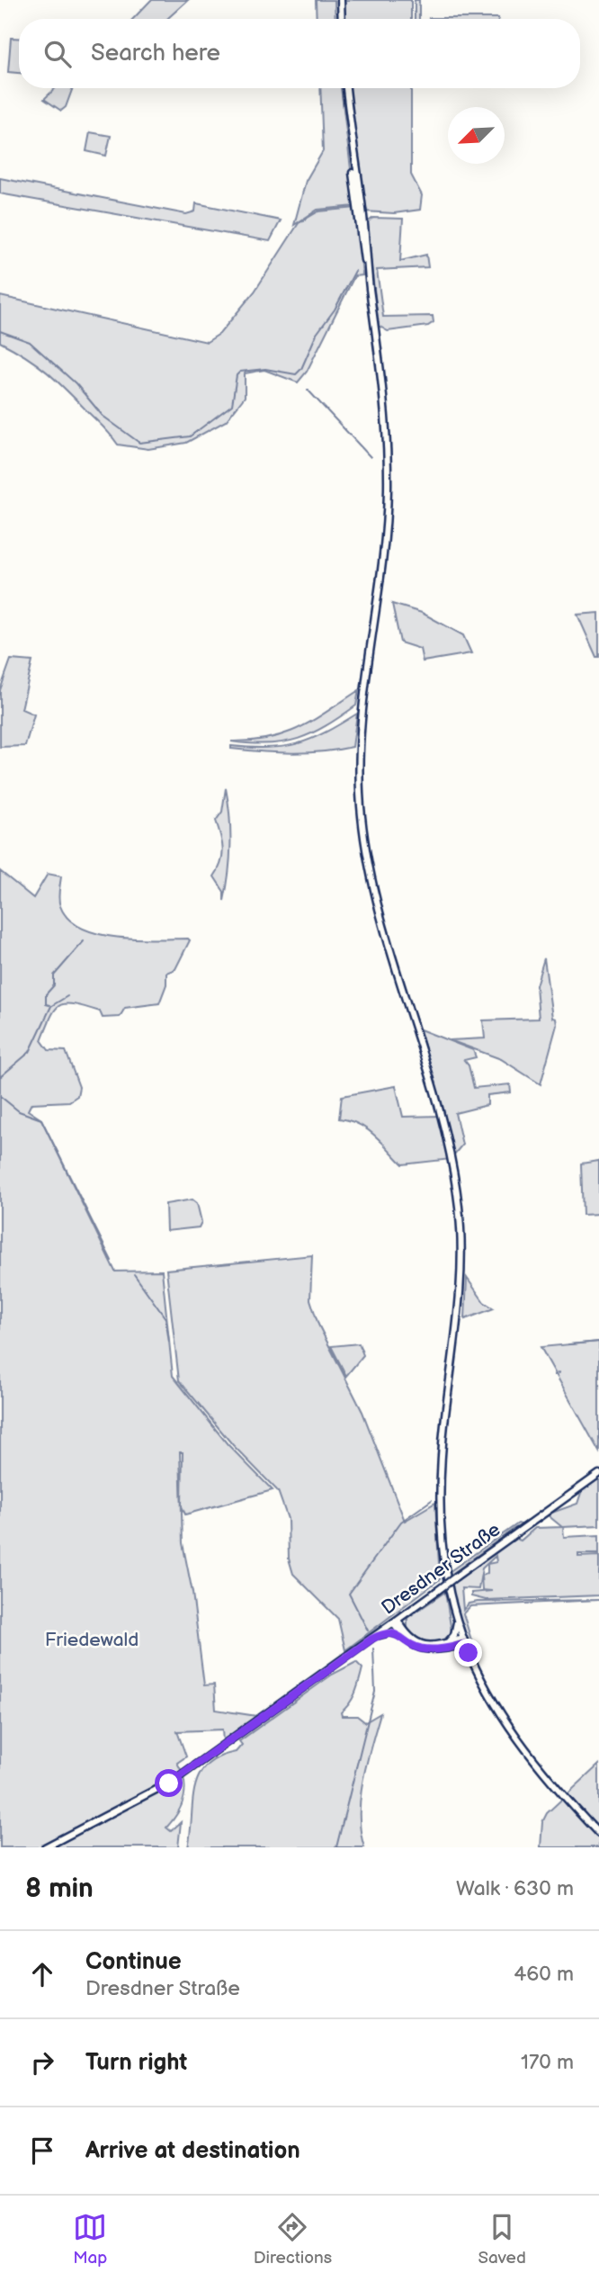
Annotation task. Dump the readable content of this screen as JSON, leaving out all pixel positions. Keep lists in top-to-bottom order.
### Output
{
  "streets": {
    "main road": ["Dresdner Straße"]
  },
  "parks": ["Friedewald"],
  "north": "bottom left",
  "page": {
    "search": "Search here",
    "heading": ["8 min", "Walk · 630 m"],
    "list": [
      ["Continue", "Dresdner Straße", "460 m"],
      ["Turn right", "170 m"],
      "Arrive at destination"
    ],
    "nav": ["Map", "Directions", "Saved"]
  }
}
